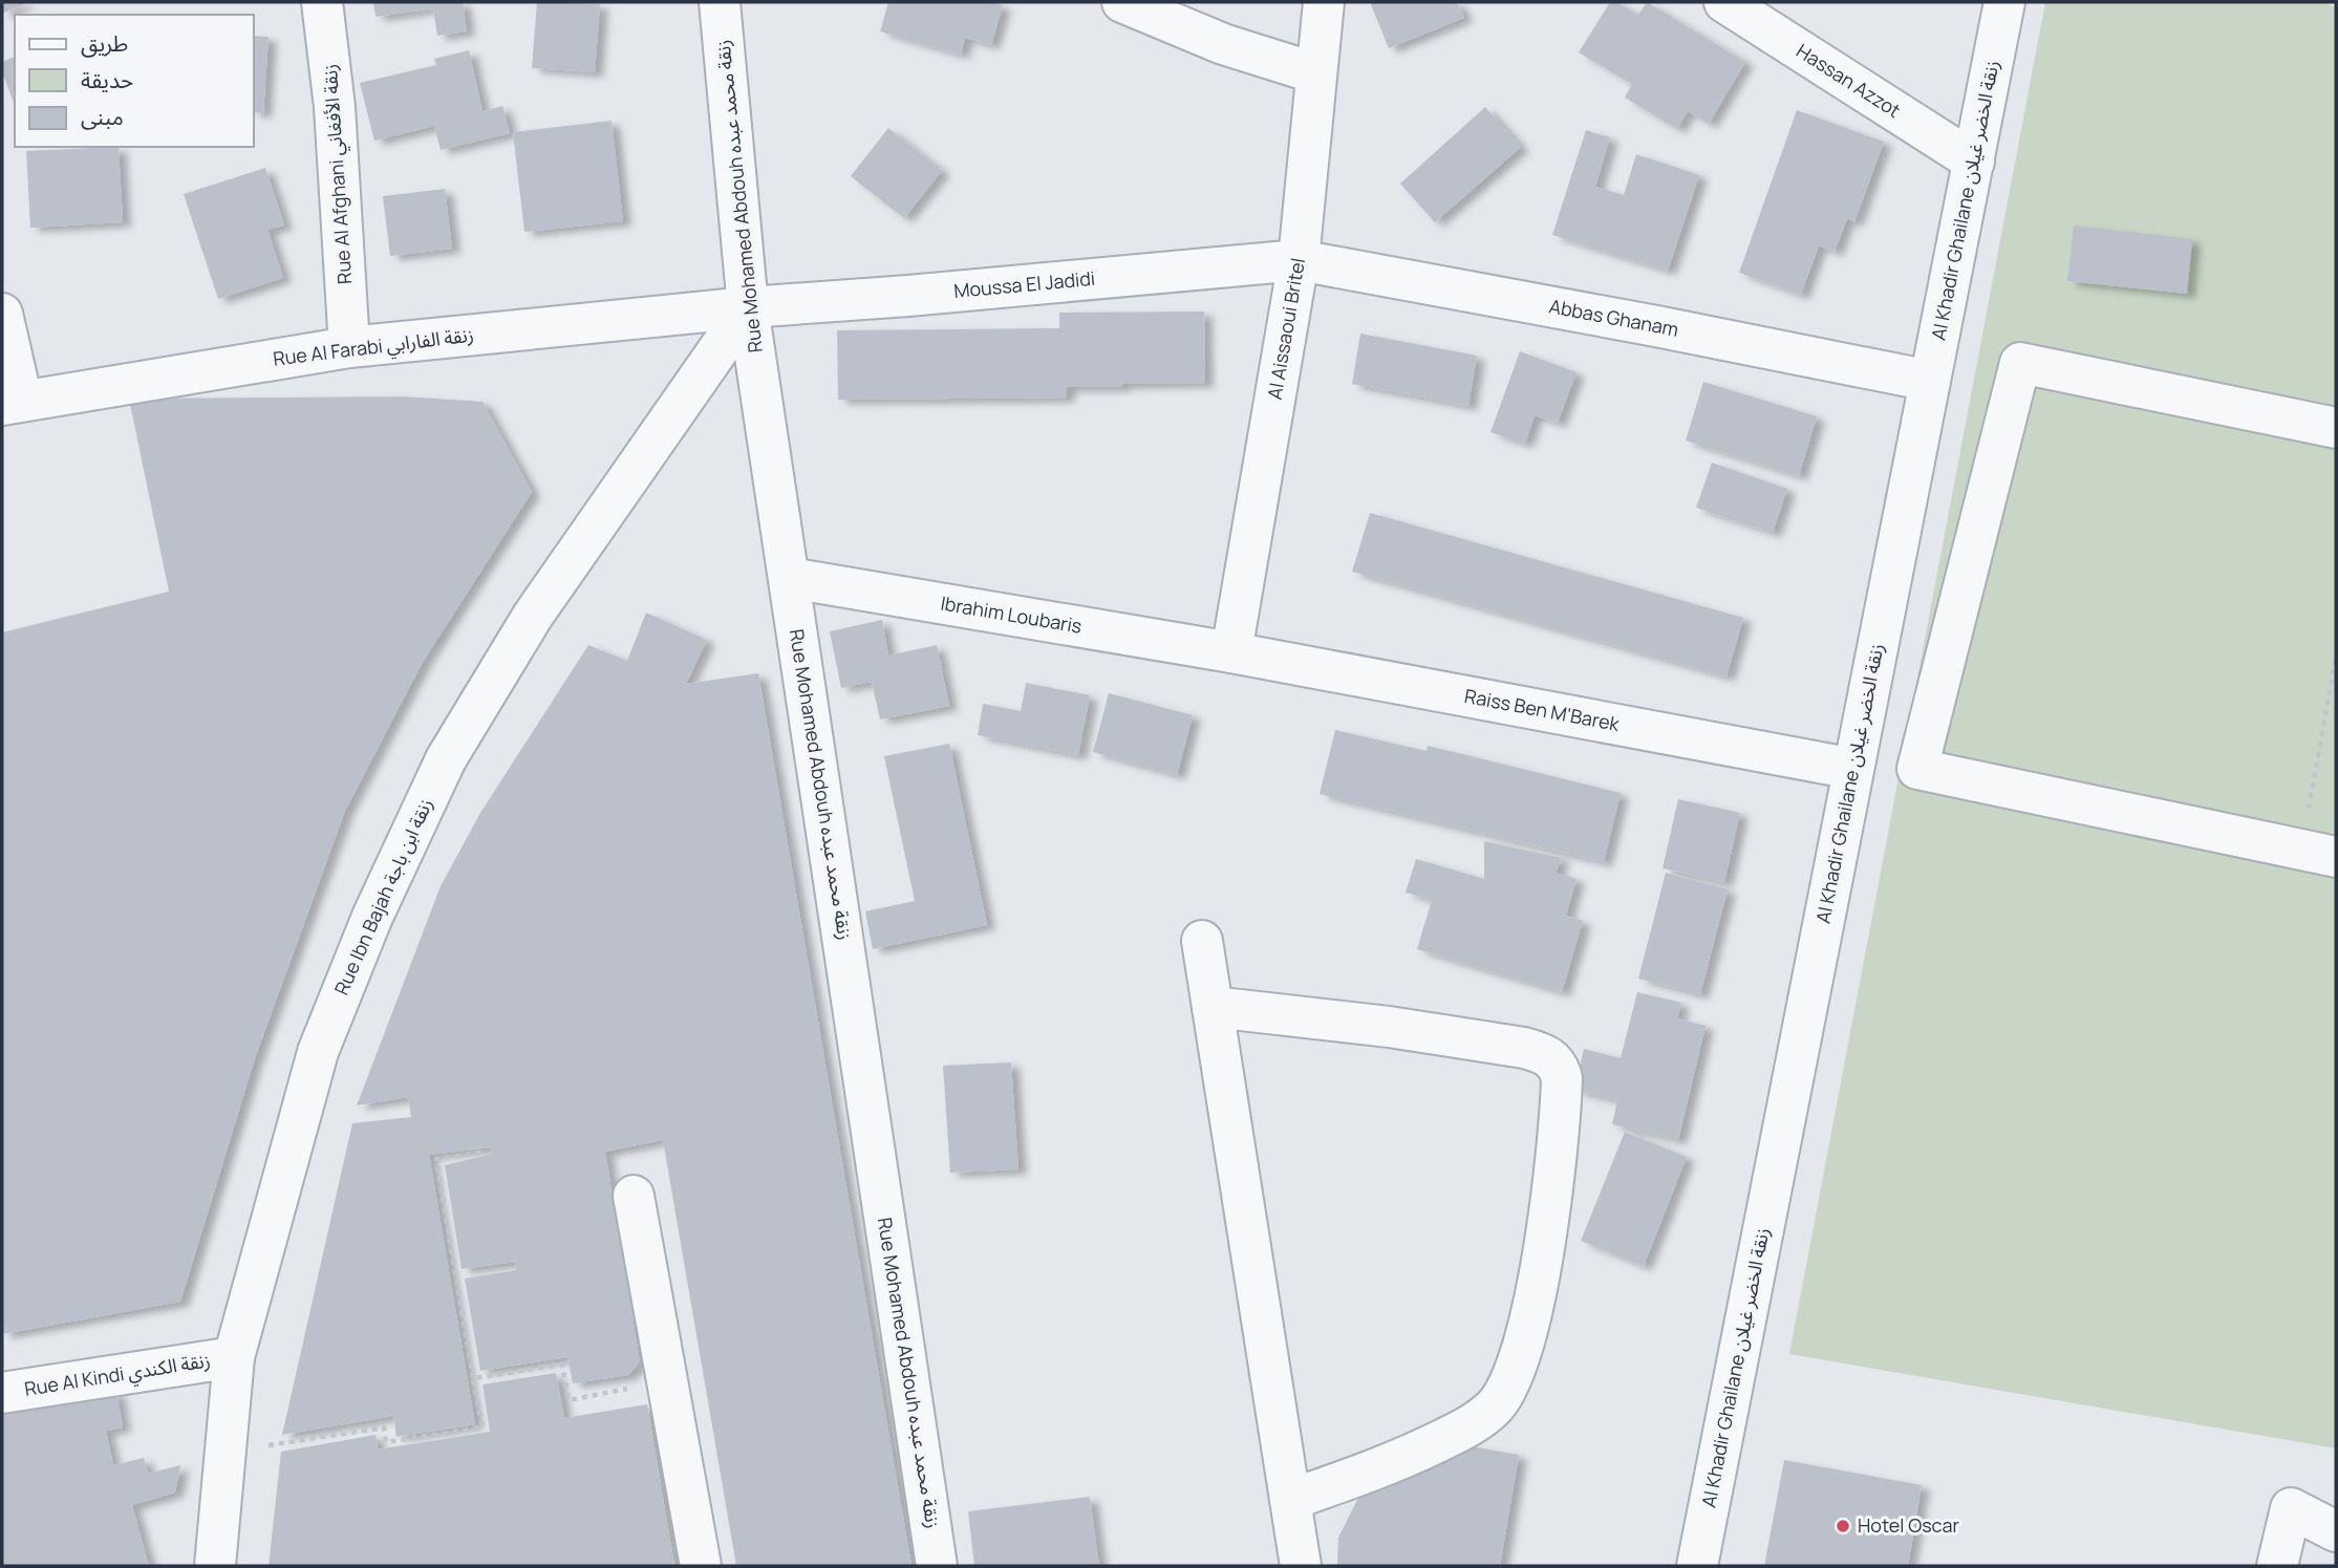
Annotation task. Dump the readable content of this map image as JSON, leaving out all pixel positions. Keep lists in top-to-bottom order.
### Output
{
  "streets": {
    "street": [
      "Hassan Azzot",
      "Rue Al Afghani زنقة الأفغاني",
      "Rue Mohamed Abdouh زنقة محمد عبده",
      "Al Khadir Ghailane زنقة الخضر غيلان",
      "Moussa El Jadidi",
      "Abbas Ghanam",
      "Al Aissaoui Britel",
      "Rue Al Farabi زنقة الفارابي",
      "Ibrahim Loubaris",
      "Raiss Ben M'Barek",
      "Rue Ibn Bajah زنقة ابن باجة",
      "Rue Al Kindi زنقة الكندي"
    ]
  },
  "crossings": [
    ["Hassan Azzot", "Al Khadir Ghailane زنقة الخضر غيلان"],
    ["Rue Al Afghani زنقة الأفغاني", "Rue Al Farabi زنقة الفارابي"],
    ["Rue Mohamed Abdouh زنقة محمد عبده", "Moussa El Jadidi"],
    ["Rue Mohamed Abdouh زنقة محمد عبده", "Rue Al Farabi زنقة الفارابي"],
    ["Rue Mohamed Abdouh زنقة محمد عبده", "Ibrahim Loubaris"],
    ["Rue Mohamed Abdouh زنقة محمد عبده", "Rue Ibn Bajah زنقة ابن باجة"],
    ["Al Khadir Ghailane زنقة الخضر غيلان", "Abbas Ghanam"],
    ["Al Khadir Ghailane زنقة الخضر غيلان", "Raiss Ben M'Barek"],
    ["Moussa El Jadidi", "Abbas Ghanam"],
    ["Moussa El Jadidi", "Al Aissaoui Britel"],
    ["Moussa El Jadidi", "Rue Al Farabi زنقة الفارابي"],
    ["Moussa El Jadidi", "Rue Ibn Bajah زنقة ابن باجة"],
    ["Abbas Ghanam", "Al Aissaoui Britel"],
    ["Al Aissaoui Britel", "Ibrahim Loubaris"],
    ["Al Aissaoui Britel", "Raiss Ben M'Barek"],
    ["Rue Al Farabi زنقة الفارابي", "Rue Ibn Bajah زنقة ابن باجة"],
    ["Ibrahim Loubaris", "Raiss Ben M'Barek"],
    ["Rue Ibn Bajah زنقة ابن باجة", "Rue Al Kindi زنقة الكندي"]
  ],
  "places": ["Hotel Oscar"],
  "legend": ["طريق", "حديقة", "مبنى"]
}
